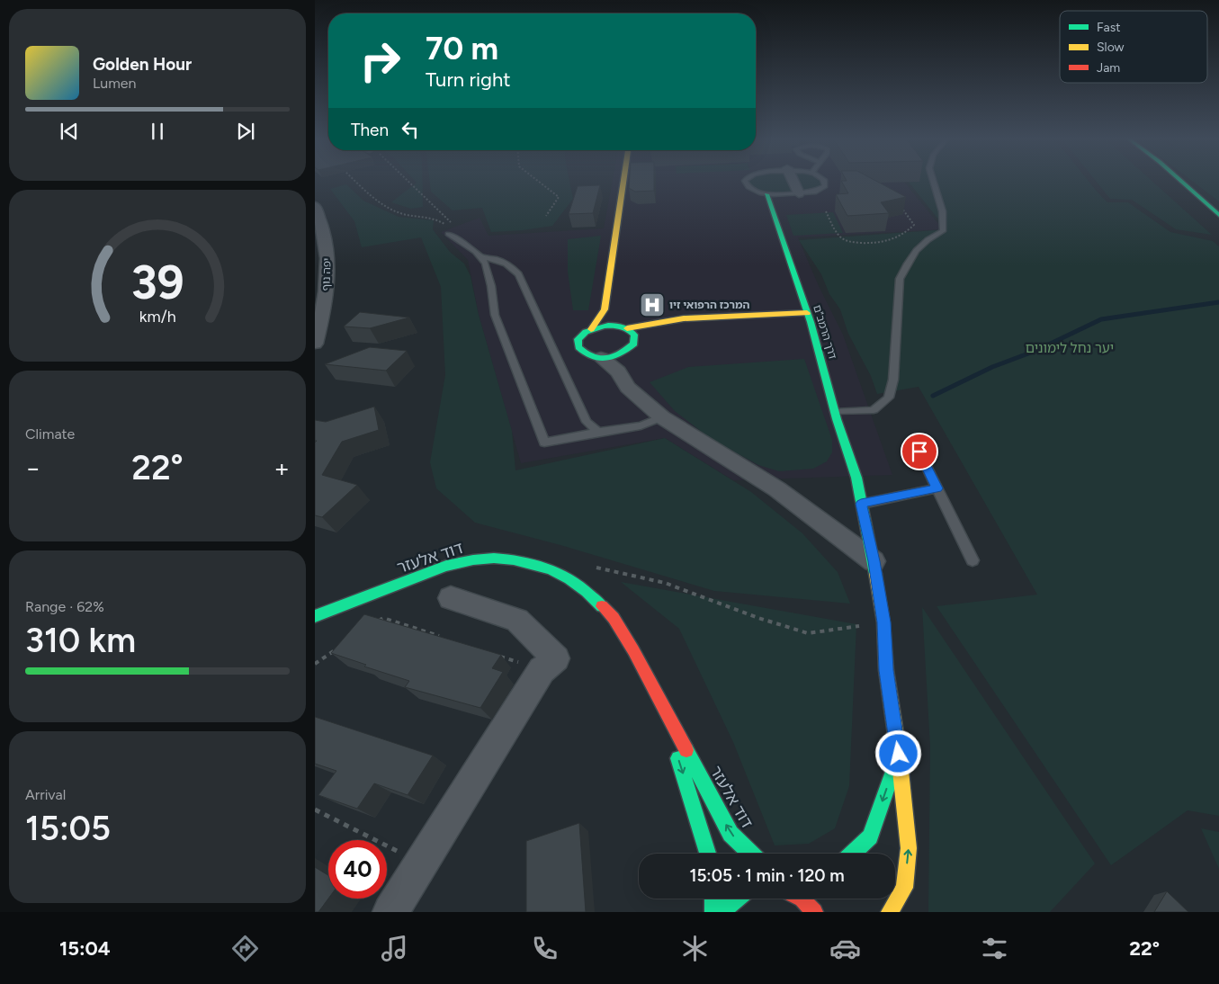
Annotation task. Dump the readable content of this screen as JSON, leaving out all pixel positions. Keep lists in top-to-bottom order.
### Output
{
  "streets": {
    "main road": ["דרך הרמב\"ם", "דוד אלעזר"],
    "street": ["יפה נוף"]
  },
  "parks": ["יער נחל לימונים"],
  "places": {
    "hospital": ["המרכז הרפואי זיו"]
  },
  "legend": ["Fast", "Slow", "Jam"],
  "page": {
    "turn": ["70 m", "Turn right"],
    "song": ["Golden Hour", "Lumen"],
    "then": "Then",
    "tile": [
      "Climate",
      ["Range · 62%", "310 km"],
      ["Arrival", "15:05"]
    ],
    "heat": ["−", "22°", "+"],
    "limit": "40",
    "trip": "15:05 · 1 min · 120 m",
    "tabs": ["15:04", "22°"],
    "gauge": ["39", "km/h"]
  }
}
